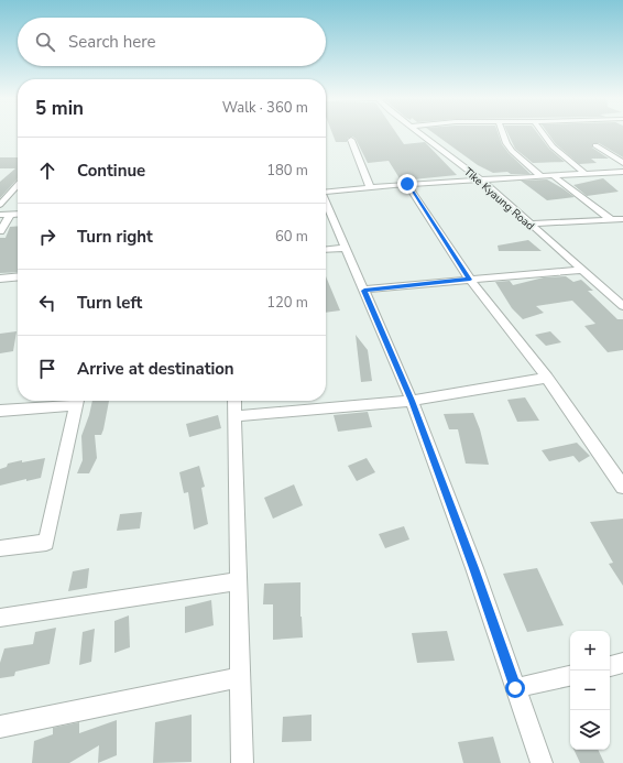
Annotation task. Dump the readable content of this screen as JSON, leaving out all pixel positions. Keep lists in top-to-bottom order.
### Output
{
  "streets": {
    "street": ["Tike Kyaung Road"]
  },
  "page": {
    "search": "Search here",
    "heading": ["5 min", "Walk · 360 m"],
    "list": [
      ["Continue", "180 m"],
      ["Turn right", "60 m"],
      ["Turn left", "120 m"],
      "Arrive at destination"
    ],
    "map_buttons": ["+", "−"]
  }
}
